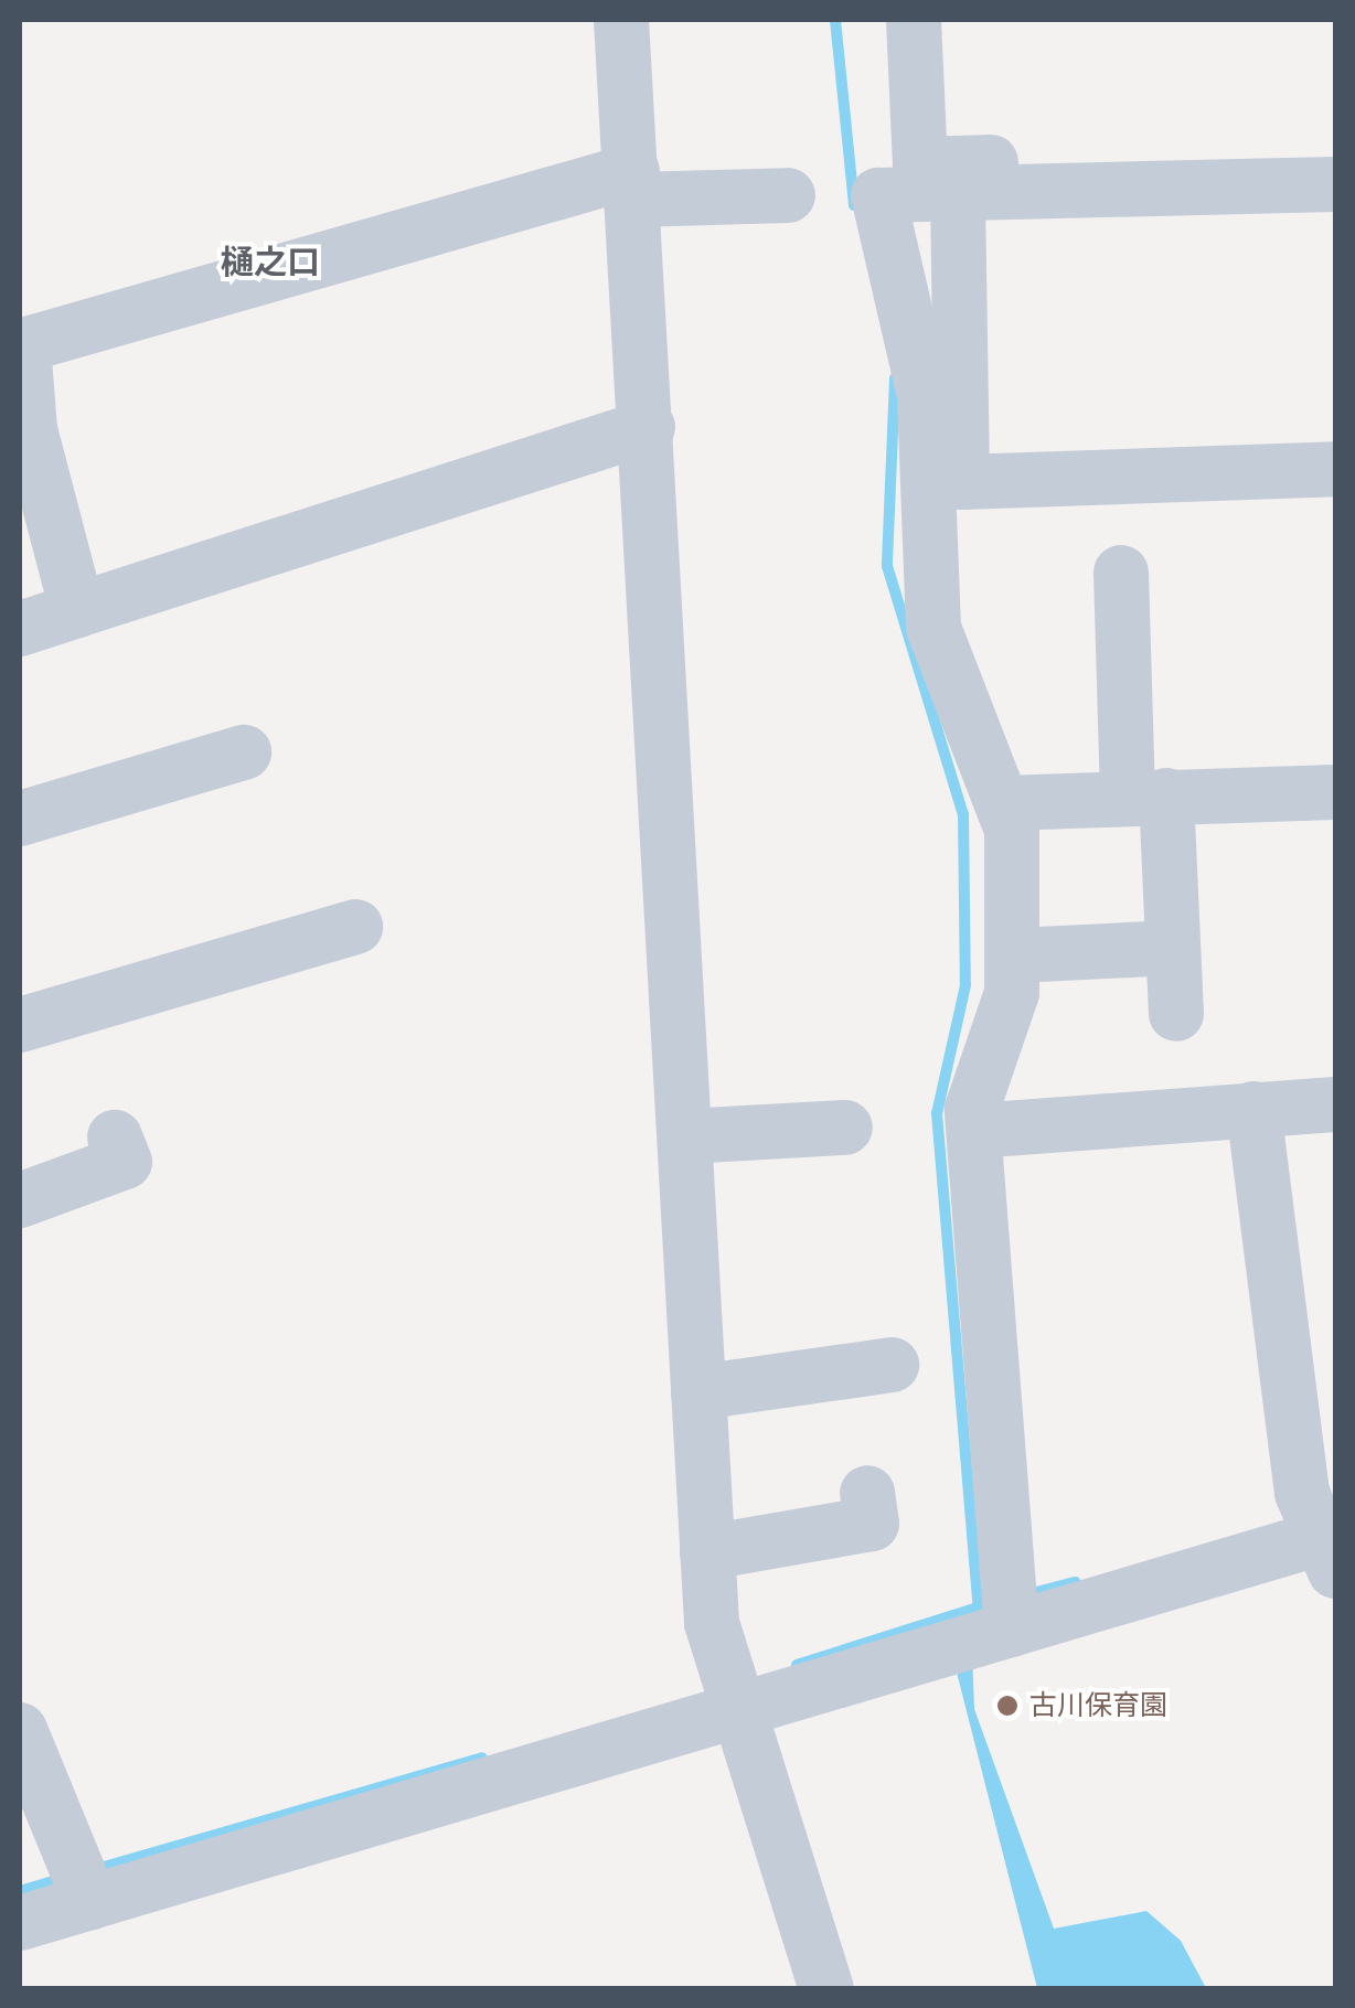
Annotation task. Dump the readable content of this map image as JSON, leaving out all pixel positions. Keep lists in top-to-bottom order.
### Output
{
  "districts": ["樋之口"],
  "places": ["古川保育園"]
}
